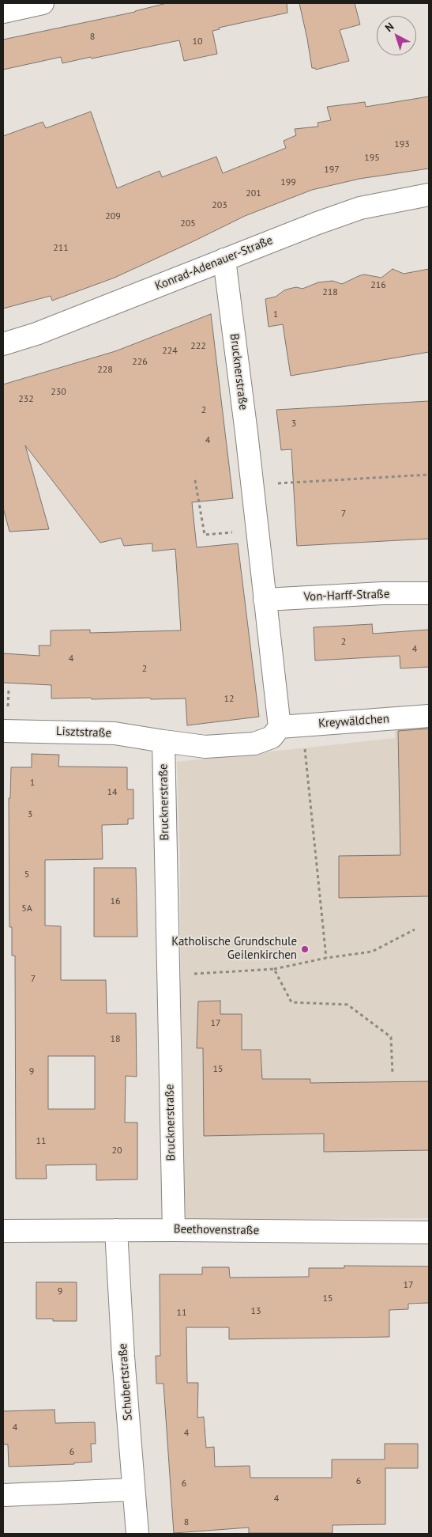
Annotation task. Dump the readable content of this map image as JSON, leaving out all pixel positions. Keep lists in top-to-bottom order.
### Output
{
  "streets": {
    "street": [
      "Konrad-Adenauer-Straße",
      "Brucknerstraße",
      "Von-Harff-Straße",
      "Kreywäldchen",
      "Lisztstraße",
      "Beethovenstraße",
      "Schubertstraße"
    ]
  },
  "crossings": [
    ["Konrad-Adenauer-Straße", "Brucknerstraße"],
    ["Brucknerstraße", "Von-Harff-Straße"],
    ["Brucknerstraße", "Kreywäldchen"],
    ["Brucknerstraße", "Lisztstraße"],
    ["Brucknerstraße", "Beethovenstraße"],
    ["Beethovenstraße", "Schubertstraße"]
  ],
  "places": ["Katholische Grundschule Geilenkirchen"],
  "house_numbers": [
    "8",
    "10",
    "193",
    "195",
    "197",
    "199",
    "201",
    "203",
    "209",
    "205",
    "211",
    "216",
    "218",
    "1",
    "222",
    "224",
    "226",
    "228",
    "230",
    "232",
    "2",
    "3",
    "4",
    "7",
    "2",
    "4",
    "4",
    "2",
    "12",
    "1",
    "14",
    "3",
    "5",
    "16",
    "5A",
    "7",
    "17",
    "18",
    "15",
    "9",
    "11",
    "20",
    "17",
    "9",
    "15",
    "13",
    "11",
    "4",
    "4",
    "6",
    "6",
    "6",
    "4",
    "8"
  ],
  "north": "top left"
}
